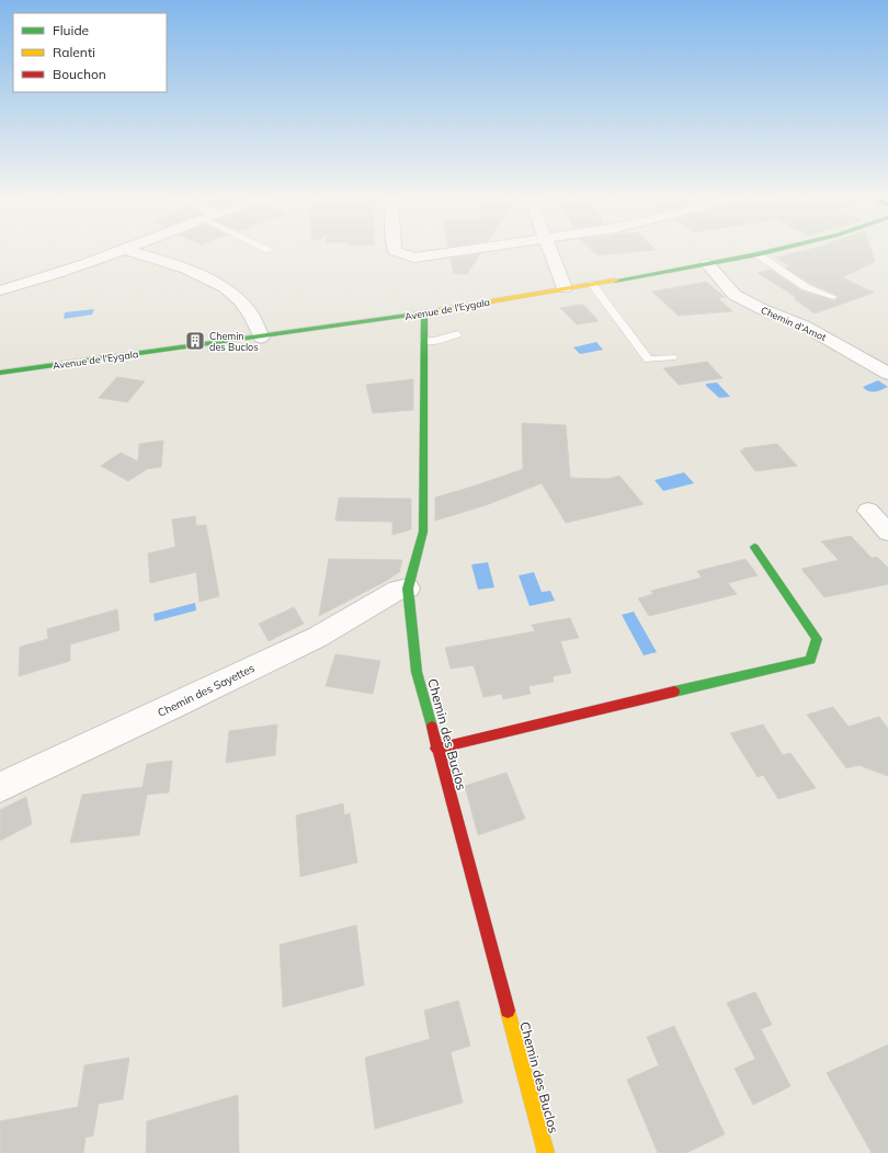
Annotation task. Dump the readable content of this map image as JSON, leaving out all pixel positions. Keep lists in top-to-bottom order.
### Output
{
  "streets": {
    "street": [
      "Avenue de l'Eygala",
      "Chemin d'Amot",
      "Chemin des Sayettes",
      "Chemin des Buclos"
    ]
  },
  "crossings": [
    ["Avenue de l'Eygala", "Chemin d'Amot"],
    ["Avenue de l'Eygala", "Chemin des Buclos"],
    ["Chemin des Sayettes", "Chemin des Buclos"]
  ],
  "places": {
    "building": ["Chemin des Buclos"]
  },
  "legend": ["Fluide", "Ralenti", "Bouchon"]
}
